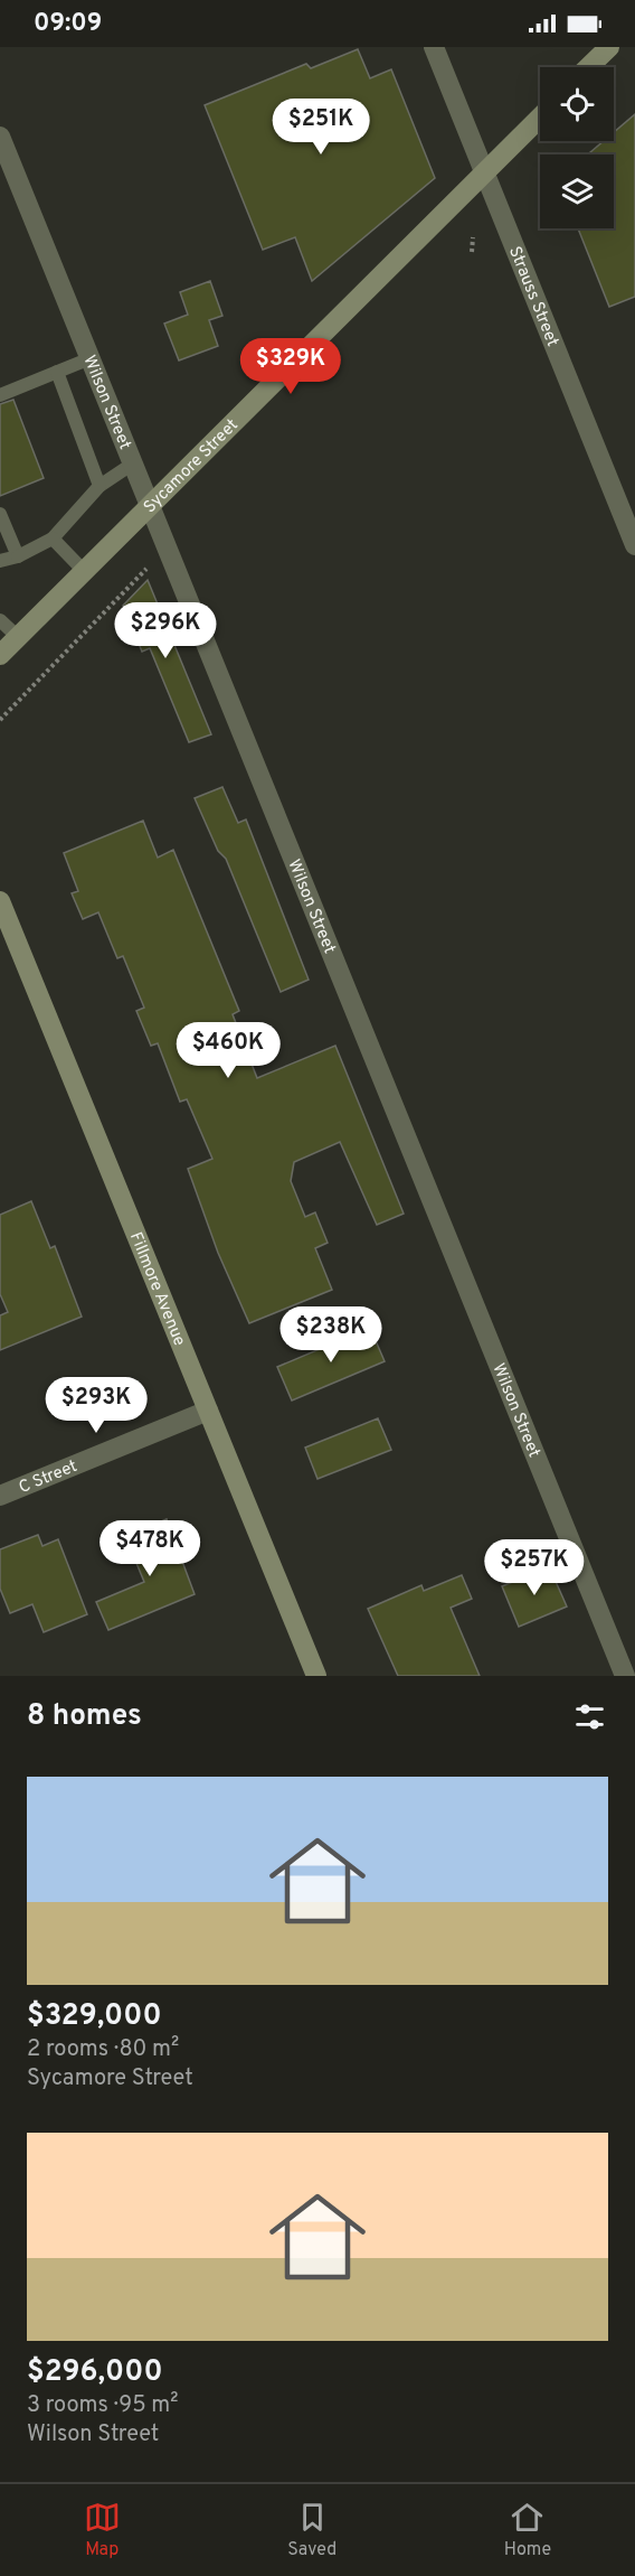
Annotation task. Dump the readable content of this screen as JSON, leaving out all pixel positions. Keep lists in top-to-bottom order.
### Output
{
  "streets": {
    "street": [
      "Strauss Street",
      "Wilson Street",
      "Sycamore Street",
      "Fillmore Avenue",
      "C Street"
    ]
  },
  "crossings": [
    ["Strauss Street", "Sycamore Street"],
    ["Wilson Street", "Sycamore Street"],
    ["Fillmore Avenue", "C Street"]
  ],
  "page": {
    "status": "09:09",
    "price": [
      "$251K",
      "$329K",
      "$296K",
      "$460K",
      "$238K",
      "$293K",
      "$478K",
      "$257K"
    ],
    "heading": "8 homes",
    "list": [
      {
        "name": "$329,000",
        "note": "2 rooms · 80 m² · Sycamore Street"
      },
      {
        "name": "$296,000",
        "note": "3 rooms · 95 m² · Wilson Street"
      }
    ],
    "tabs": ["Map", "Saved", "Home"]
  }
}
